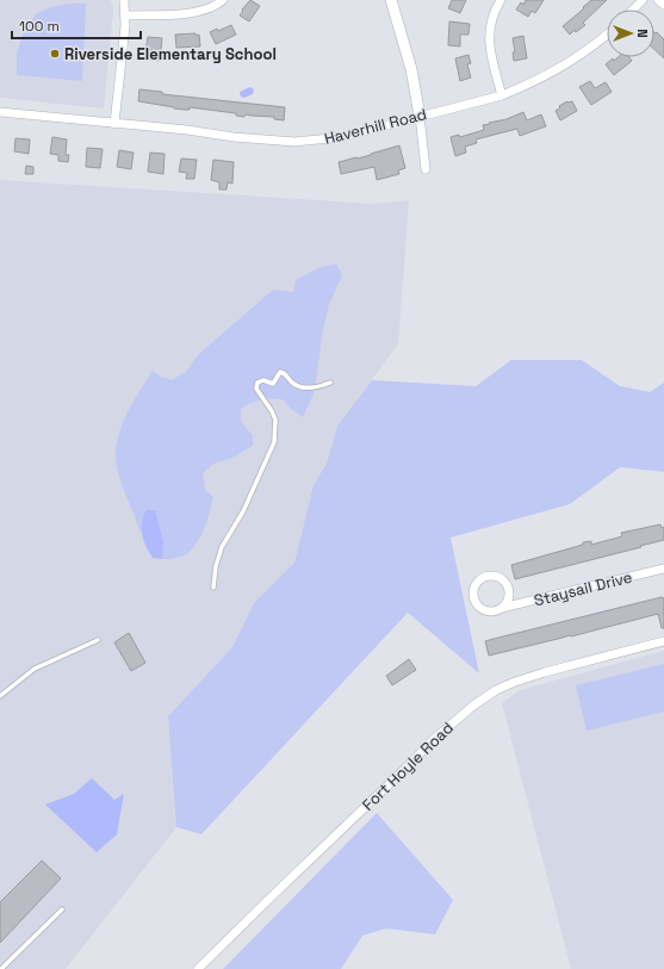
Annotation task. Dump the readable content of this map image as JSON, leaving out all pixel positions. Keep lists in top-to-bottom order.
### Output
{
  "streets": {
    "street": ["Haverhill Road", "Staysail Drive", "Fort Hoyle Road"]
  },
  "places": ["Riverside Elementary School"],
  "scale_bar": "100 m",
  "north": "right"
}
